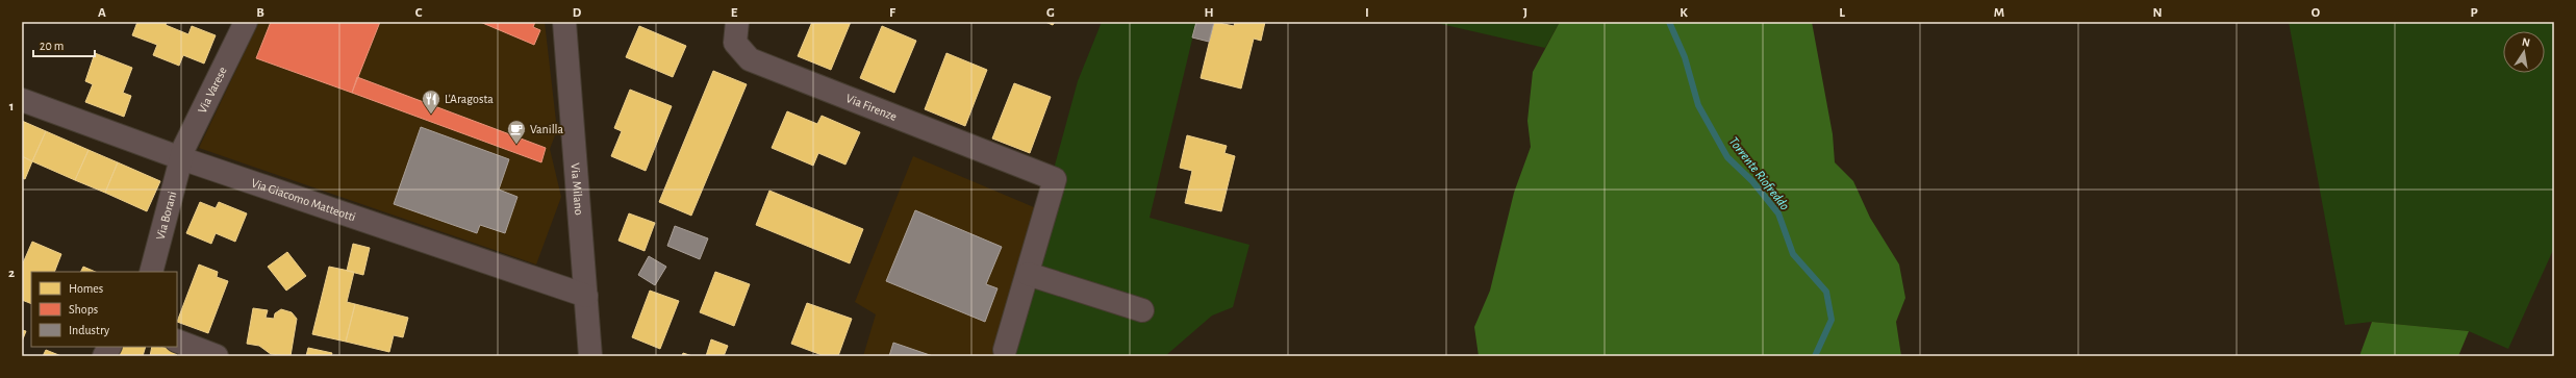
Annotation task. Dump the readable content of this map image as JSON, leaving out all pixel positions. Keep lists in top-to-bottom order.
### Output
{
  "streets": {
    "street": [
      "Via Varese",
      "Via Firenze",
      "Via Milano",
      "Via Giacomo Matteotti",
      "Via Borani"
    ]
  },
  "crossings": [
    ["Via Varese", "Via Giacomo Matteotti"],
    ["Via Varese", "Via Borani"],
    ["Via Milano", "Via Giacomo Matteotti"],
    ["Via Giacomo Matteotti", "Via Borani"]
  ],
  "water": ["Torrente Riofreddo"],
  "places": {
    "restaurant": ["L'Aragosta"],
    "cafe": ["Vanilla"]
  },
  "legend": ["Homes", "Shops", "Industry"],
  "scale_bar": "20 m",
  "north": "top",
  "grid": {
    "columns": [
      "A",
      "B",
      "C",
      "D",
      "E",
      "F",
      "G",
      "H",
      "I",
      "J",
      "K",
      "L",
      "M",
      "N",
      "O",
      "P"
    ],
    "rows": ["1", "2"]
  }
}
